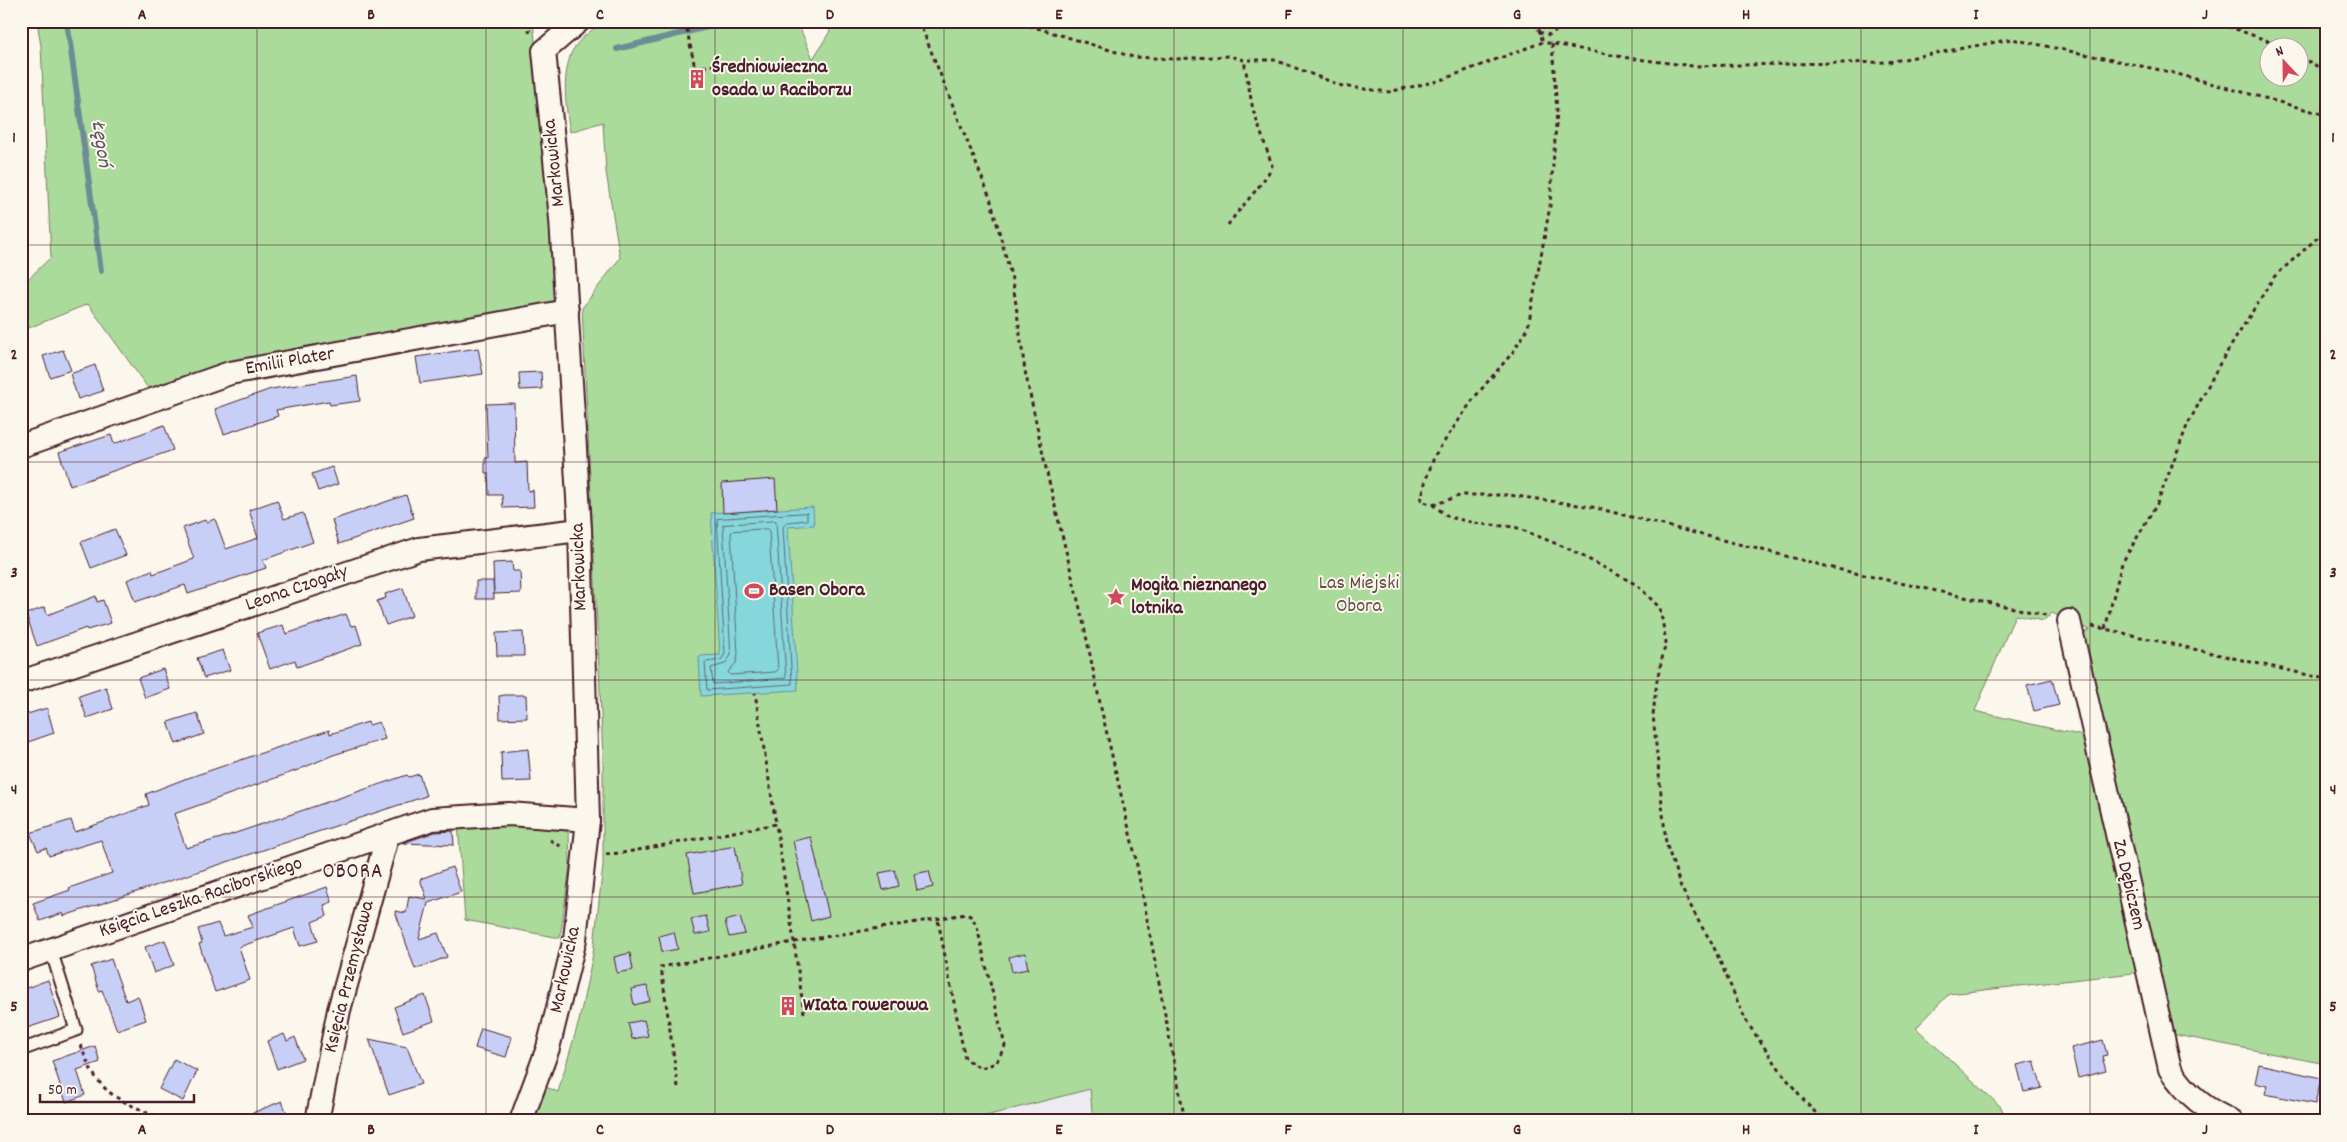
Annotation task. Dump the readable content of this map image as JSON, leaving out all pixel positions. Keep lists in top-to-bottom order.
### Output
{
  "streets": {
    "street": [
      "Markowicka",
      "Emilii Plater",
      "Leona Czogały",
      "Za Dębiczem",
      "Księcia Leszka Raciborskiego",
      "Księcia Przemysława"
    ]
  },
  "crossings": [
    ["Markowicka", "Emilii Plater"],
    ["Markowicka", "Leona Czogały"],
    ["Markowicka", "Księcia Leszka Raciborskiego"],
    ["Księcia Leszka Raciborskiego", "Księcia Przemysława"]
  ],
  "districts": ["OBORA"],
  "water": ["Łęgoń"],
  "parks": ["Las Miejski Obora"],
  "places": {
    "building": ["Średniowieczna osada w Raciborzu", "WIata rowerowa"],
    "sports": ["Basen Obora"],
    "place": ["Mogiła nieznanego lotnika"]
  },
  "scale_bar": "50 m",
  "north": "top",
  "grid": {
    "columns": [
      "A",
      "B",
      "C",
      "D",
      "E",
      "F",
      "G",
      "H",
      "I",
      "J"
    ],
    "rows": [
      "1",
      "2",
      "3",
      "4",
      "5"
    ]
  }
}
